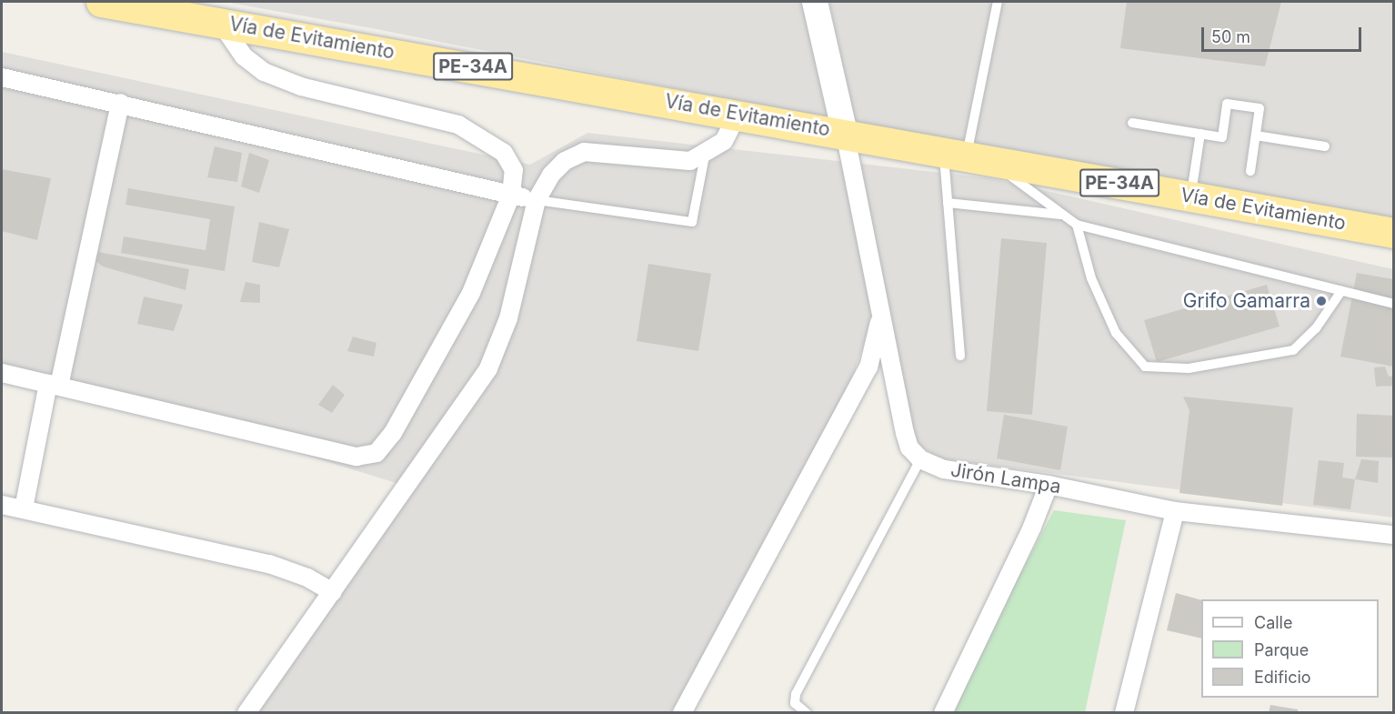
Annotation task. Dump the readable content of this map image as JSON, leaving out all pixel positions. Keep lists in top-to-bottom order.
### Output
{
  "streets": {
    "highway": ["Vía de Evitamiento", "PE-34A"],
    "street": ["Jirón Lampa"]
  },
  "places": ["Grifo Gamarra"],
  "legend": ["Calle", "Parque", "Edificio"],
  "scale_bar": "50 m"
}
